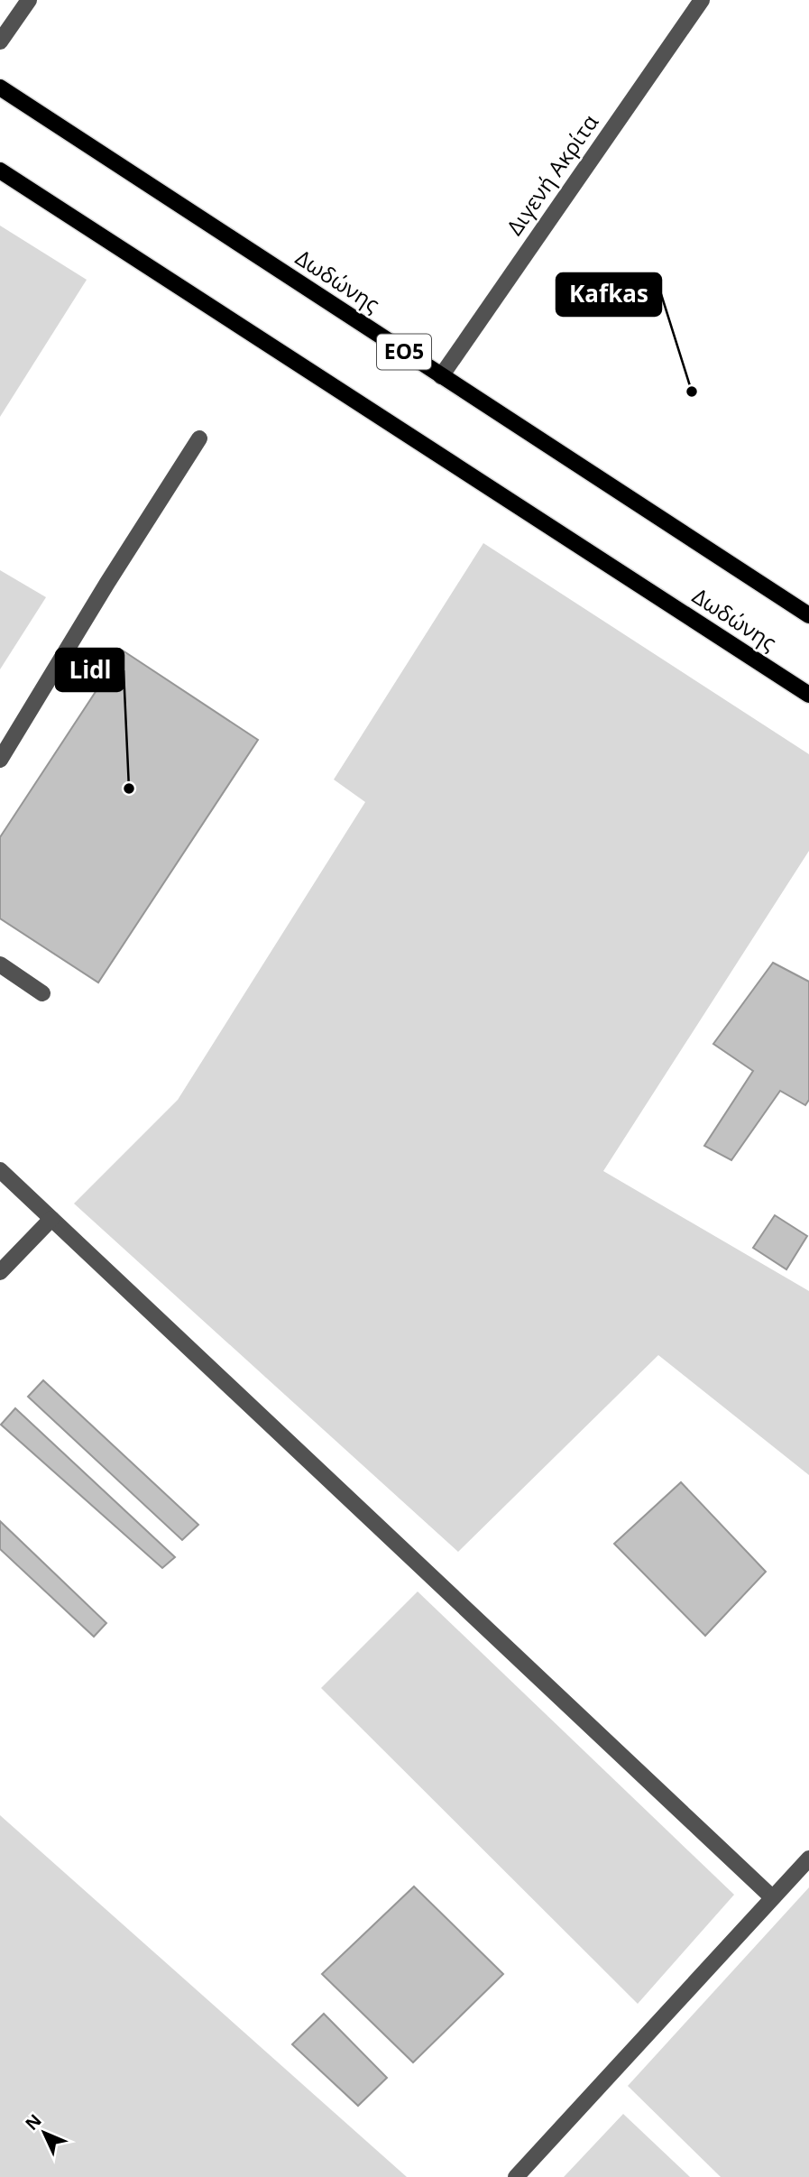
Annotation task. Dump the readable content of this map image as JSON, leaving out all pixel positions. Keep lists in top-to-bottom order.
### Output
{
  "streets": {
    "main road": ["Δωδώνης", "ΕΟ5"],
    "street": ["Διγενή Ακρίτα"]
  },
  "crossings": [
    ["Διγενή Ακρίτα", "Δωδώνης"]
  ],
  "places": ["Kafkas", "Lidl"],
  "north": "top left"
}
